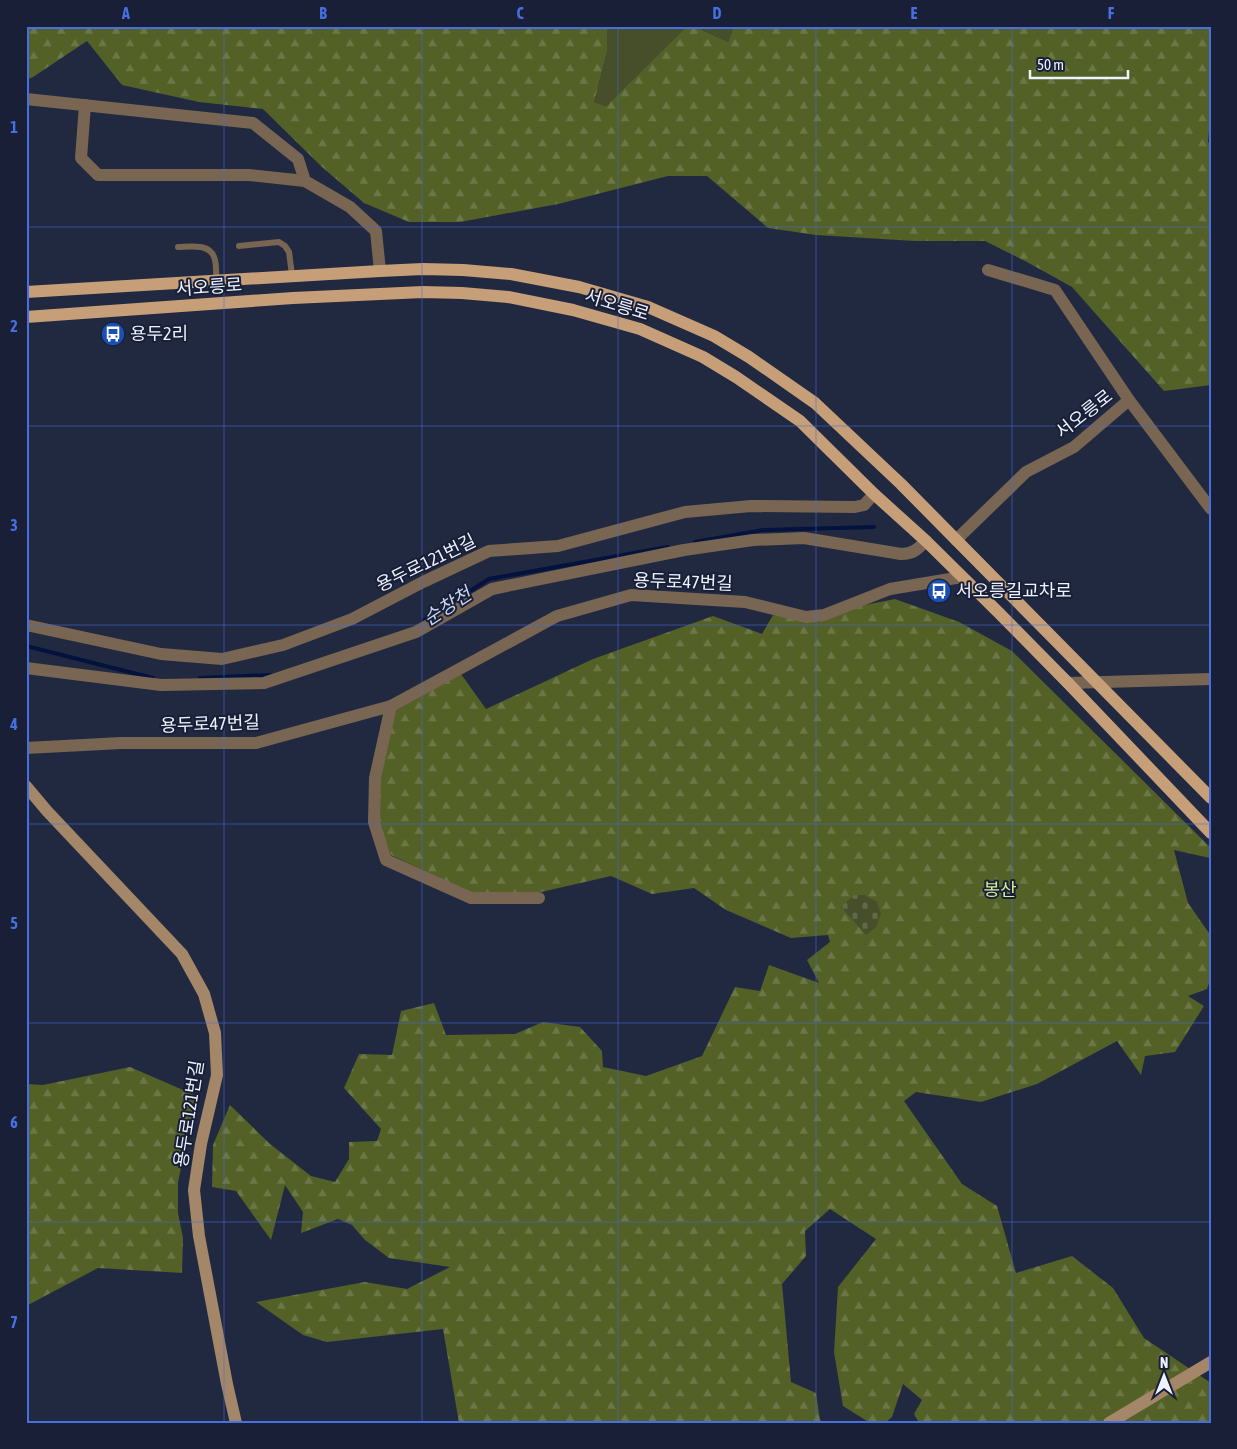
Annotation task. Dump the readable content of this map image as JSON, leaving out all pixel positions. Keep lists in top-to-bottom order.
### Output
{
  "streets": {
    "main road": ["서오릉로", "용두로121번길"],
    "street": ["용두로47번길"]
  },
  "crossings": [
    ["서오릉로", "용두로121번길"],
    ["서오릉로", "용두로47번길"]
  ],
  "water": ["순창천"],
  "parks": ["봉산"],
  "places": {
    "bus stop": ["용두2리", "서오릉길교차로"]
  },
  "scale_bar": "50 m",
  "north": "top",
  "grid": {
    "columns": [
      "A",
      "B",
      "C",
      "D",
      "E",
      "F"
    ],
    "rows": [
      "1",
      "2",
      "3",
      "4",
      "5",
      "6",
      "7"
    ]
  }
}
